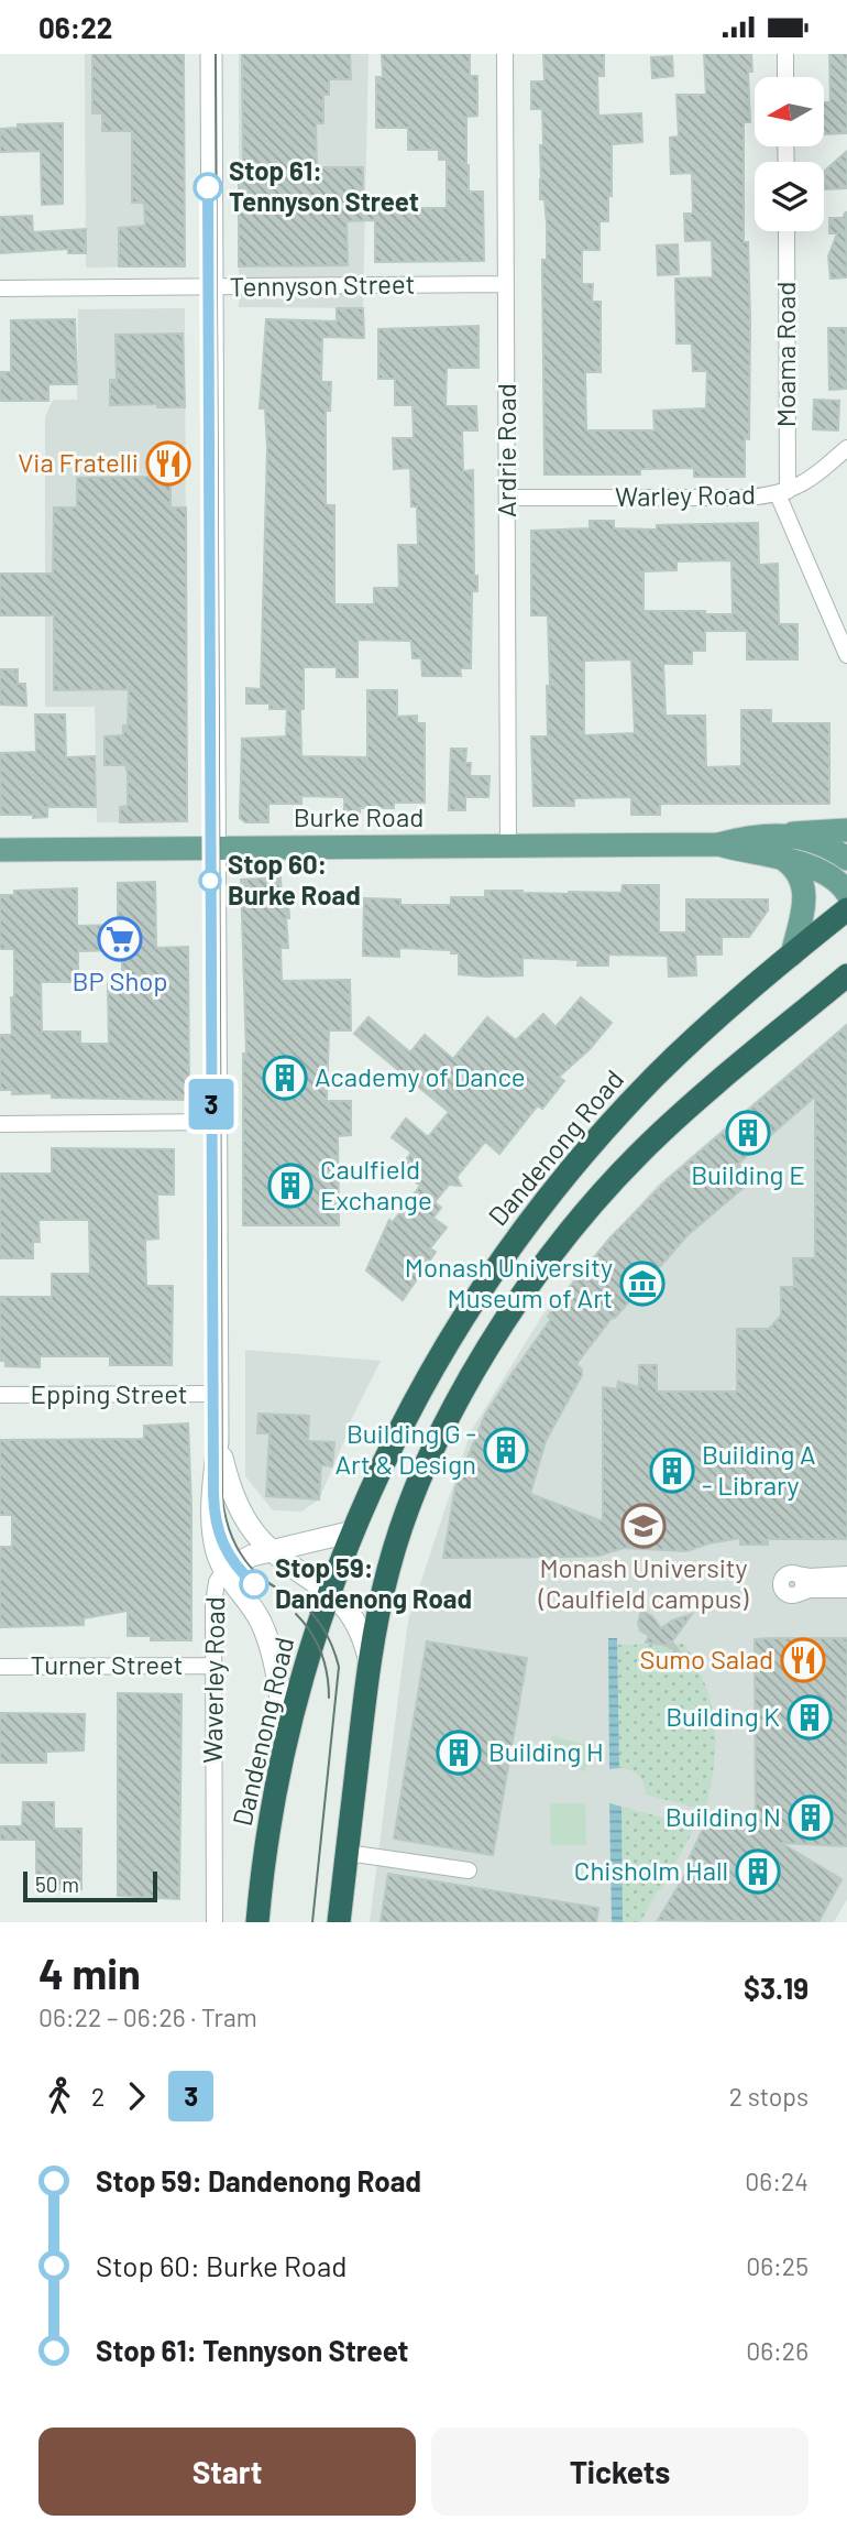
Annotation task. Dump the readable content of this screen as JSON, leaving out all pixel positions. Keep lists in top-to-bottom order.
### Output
{
  "streets": {
    "highway": ["Dandenong Road"],
    "main road": ["Burke Road", "Waverley Road"],
    "street": [
      "Tennyson Street",
      "Moama Road",
      "Ardrie Road",
      "Warley Road",
      "Epping Street",
      "Turner Street"
    ]
  },
  "crossings": [
    ["Tennyson Street", "Ardrie Road"],
    ["Tennyson Street", "Waverley Road"],
    ["Moama Road", "Warley Road"],
    ["Ardrie Road", "Warley Road"],
    ["Ardrie Road", "Burke Road"],
    ["Burke Road", "Waverley Road"],
    ["Dandenong Road", "Waverley Road"],
    ["Epping Street", "Waverley Road"],
    ["Turner Street", "Waverley Road"]
  ],
  "places": {
    "other": ["Stop 61: Tennyson Street", "Stop 60: Burke Road", "Stop 59: Dandenong Road"],
    "restaurant": ["Via Fratelli", "Sumo Salad"],
    "supermarket": ["BP Shop"],
    "building": [
      "Academy of Dance",
      "Building E",
      "Caulfield Exchange",
      "Building G - Art & Design",
      "Building A - Library",
      "Building K",
      "Building H",
      "Building N",
      "Chisholm Hall"
    ],
    "museum": ["Monash University Museum of Art"],
    "school or university": ["Monash University (Caulfield campus)"]
  },
  "lines": ["tram line 3"],
  "scale_bar": "50 m",
  "north": "left",
  "page": {
    "status": "06:22",
    "on_map": "3",
    "scale": "50 m",
    "heading": ["4 min", "06:22 – 06:26 · Tram", "$3.19"],
    "legs": ["2", "3", "2 stops"],
    "list": [
      {
        "name": "Stop 59: Dandenong Road",
        "value": "06:24"
      },
      {
        "name": "Stop 60: Burke Road",
        "value": "06:25"
      },
      {
        "name": "Stop 61: Tennyson Street",
        "value": "06:26"
      }
    ],
    "buttons": ["Start", "Tickets"]
  }
}
